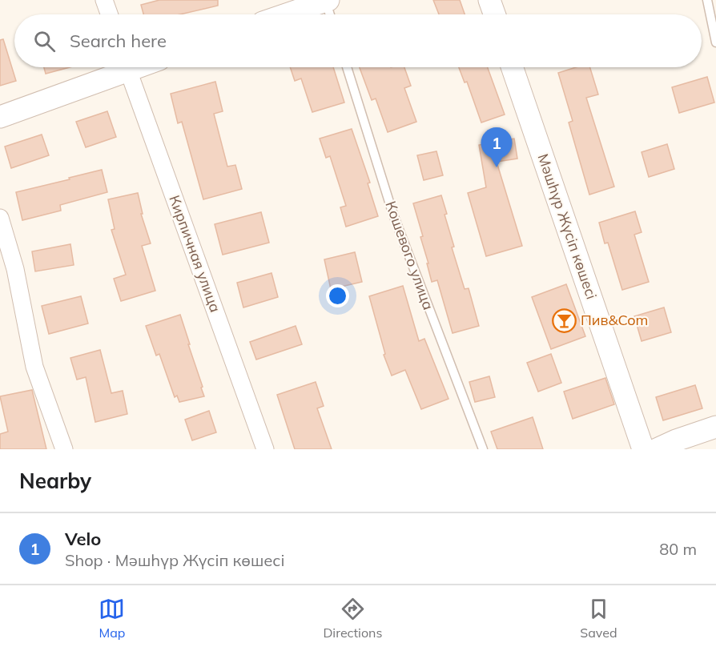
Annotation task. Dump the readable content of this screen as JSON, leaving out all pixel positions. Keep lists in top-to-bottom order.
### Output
{
  "streets": {
    "street": ["Мәшһүр Жүсіп көшесі", "Кирпичная улица"],
    "lane": ["Кошевого улица"]
  },
  "places": {
    "bar": ["Пив&Com"]
  },
  "page": {
    "search": "Search here",
    "pins": "1",
    "heading": "Nearby",
    "list": [
      {
        "mark": "1",
        "name": "Velo",
        "note": "Shop · Мәшһүр Жүсіп көшесі",
        "value": "80 m"
      }
    ],
    "nav": ["Map", "Directions", "Saved"]
  }
}
